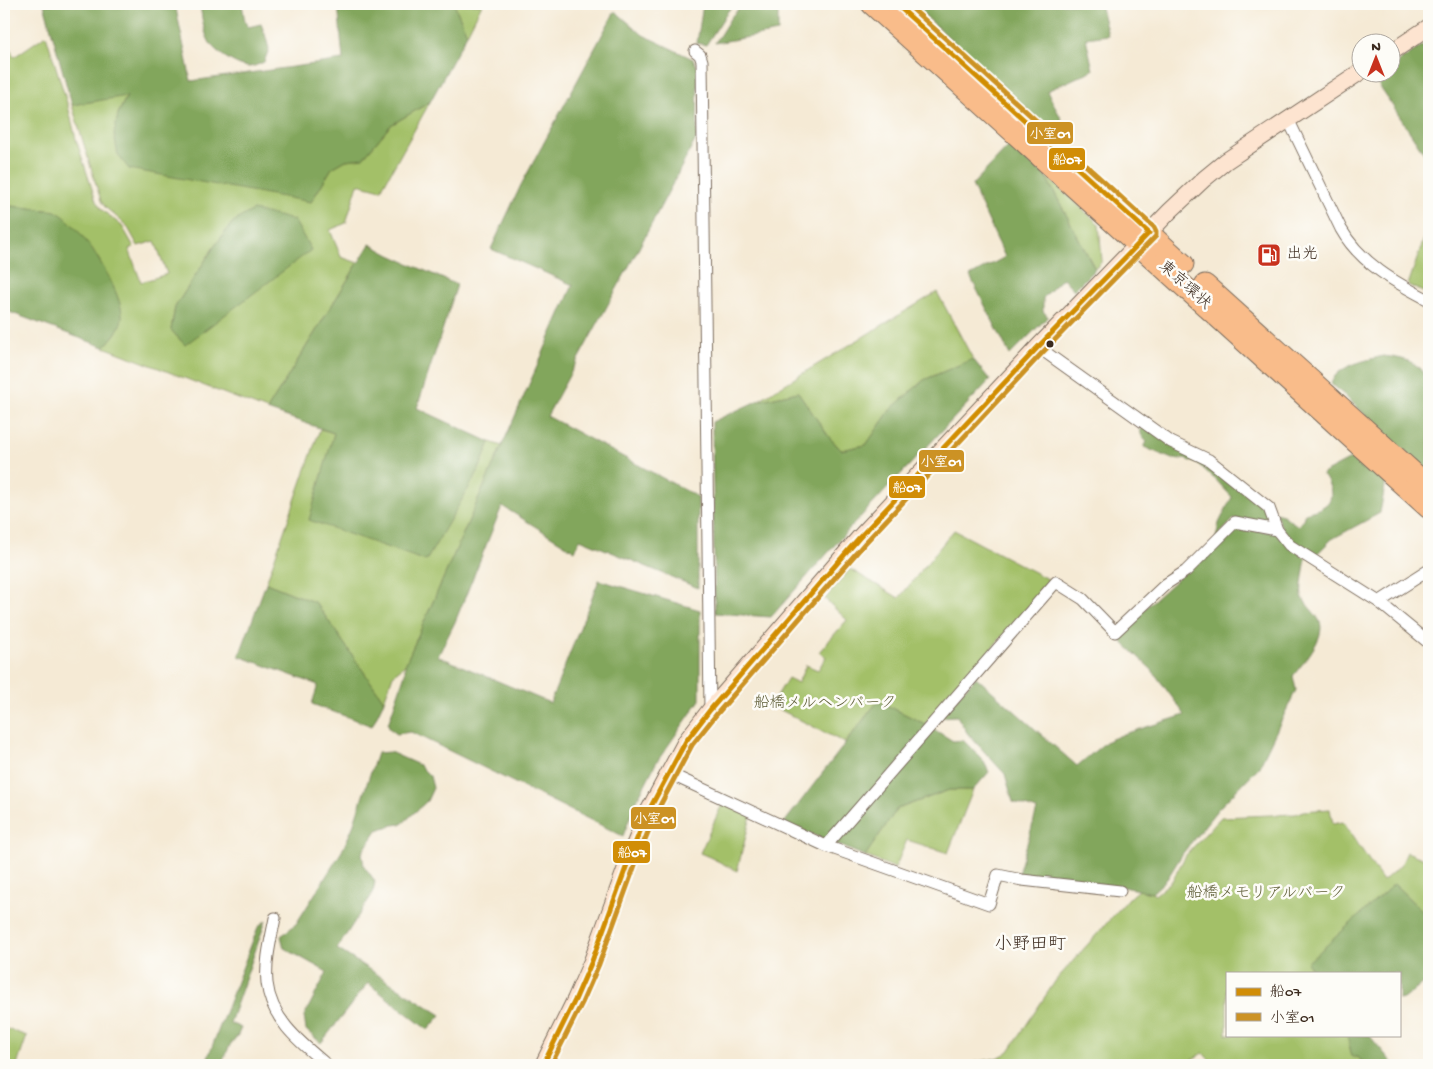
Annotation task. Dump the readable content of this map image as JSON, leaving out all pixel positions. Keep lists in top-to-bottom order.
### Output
{
  "streets": {
    "highway": ["東京環状"]
  },
  "districts": ["小野田町"],
  "parks": ["船橋メルヘンパーク", "船橋メモリアルパーク"],
  "places": {
    "fuel station": ["出光"]
  },
  "lines": ["transit line 船07", "transit line 小室01"],
  "legend": ["船07", "小室01"],
  "north": "top"
}
